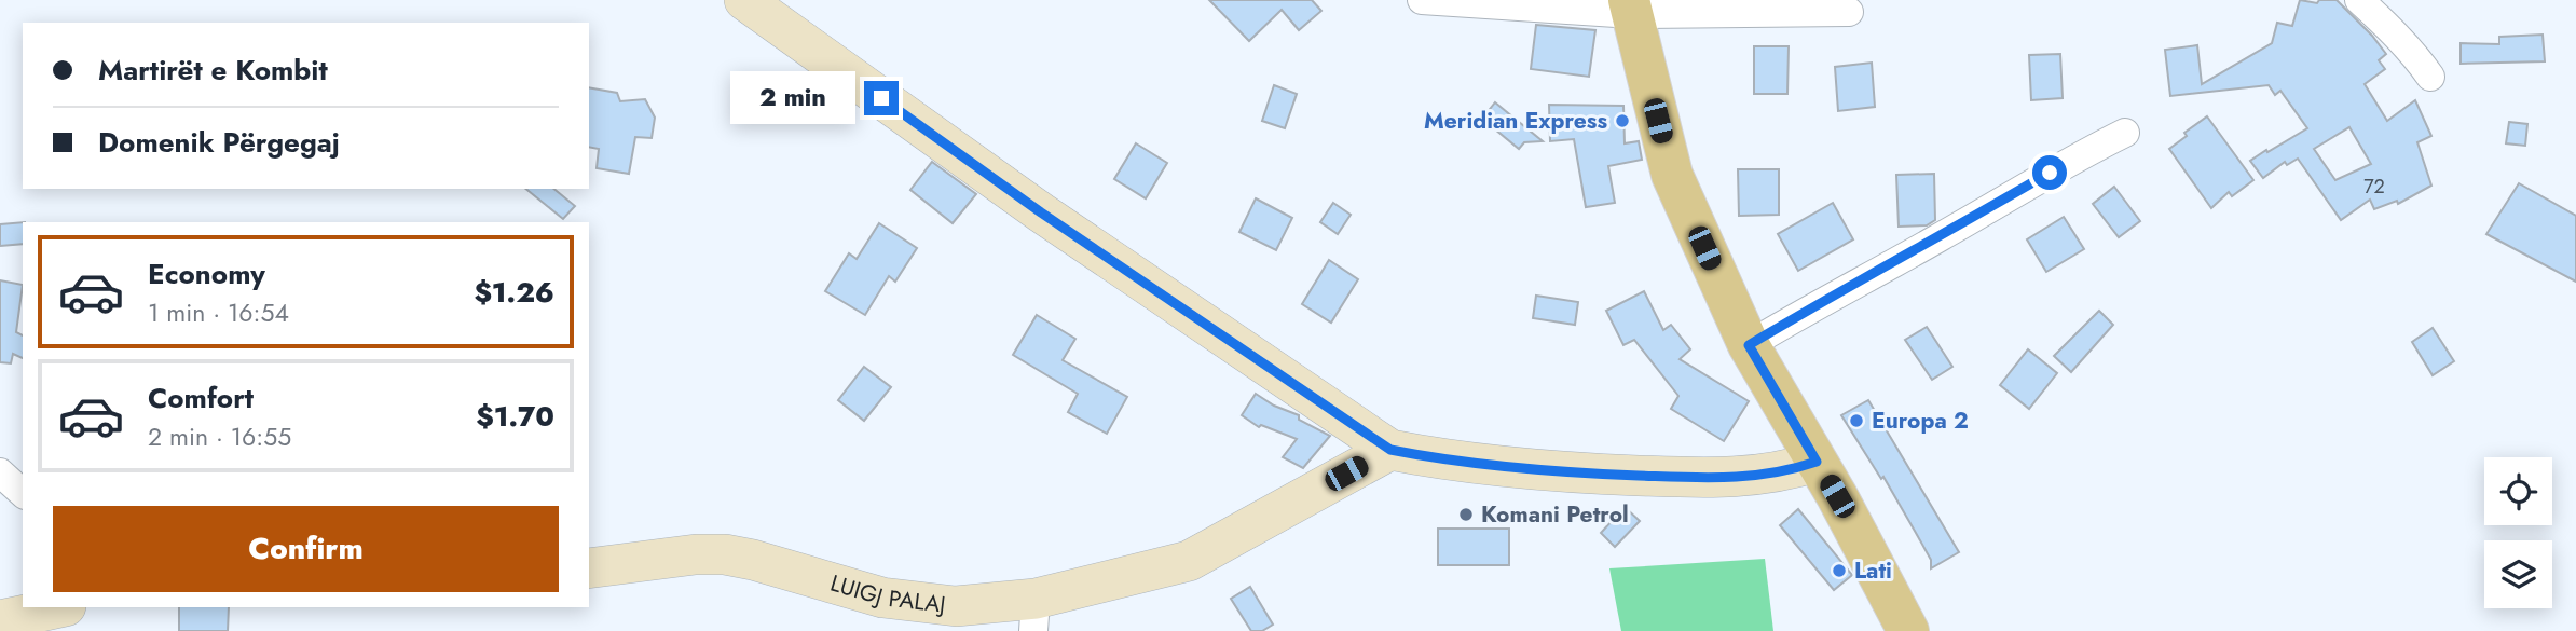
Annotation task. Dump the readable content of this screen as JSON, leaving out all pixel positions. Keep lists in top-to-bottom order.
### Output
{
  "streets": {
    "main road": ["LUIGJ PALAJ"]
  },
  "places": [
    "Meridian Express",
    "Europa 2",
    "Komani Petrol",
    "Lati"
  ],
  "house_numbers": ["72"],
  "page": {
    "banner": ["Martirët e Kombit", "Domenik Përgegaj"],
    "bubble": "2 min",
    "list": [
      {
        "name": "Economy",
        "note": "1 min · 16:54",
        "value": "$1.26"
      },
      {
        "name": "Comfort",
        "note": "2 min · 16:55",
        "value": "$1.70"
      }
    ],
    "buttons": "Confirm"
  }
}
